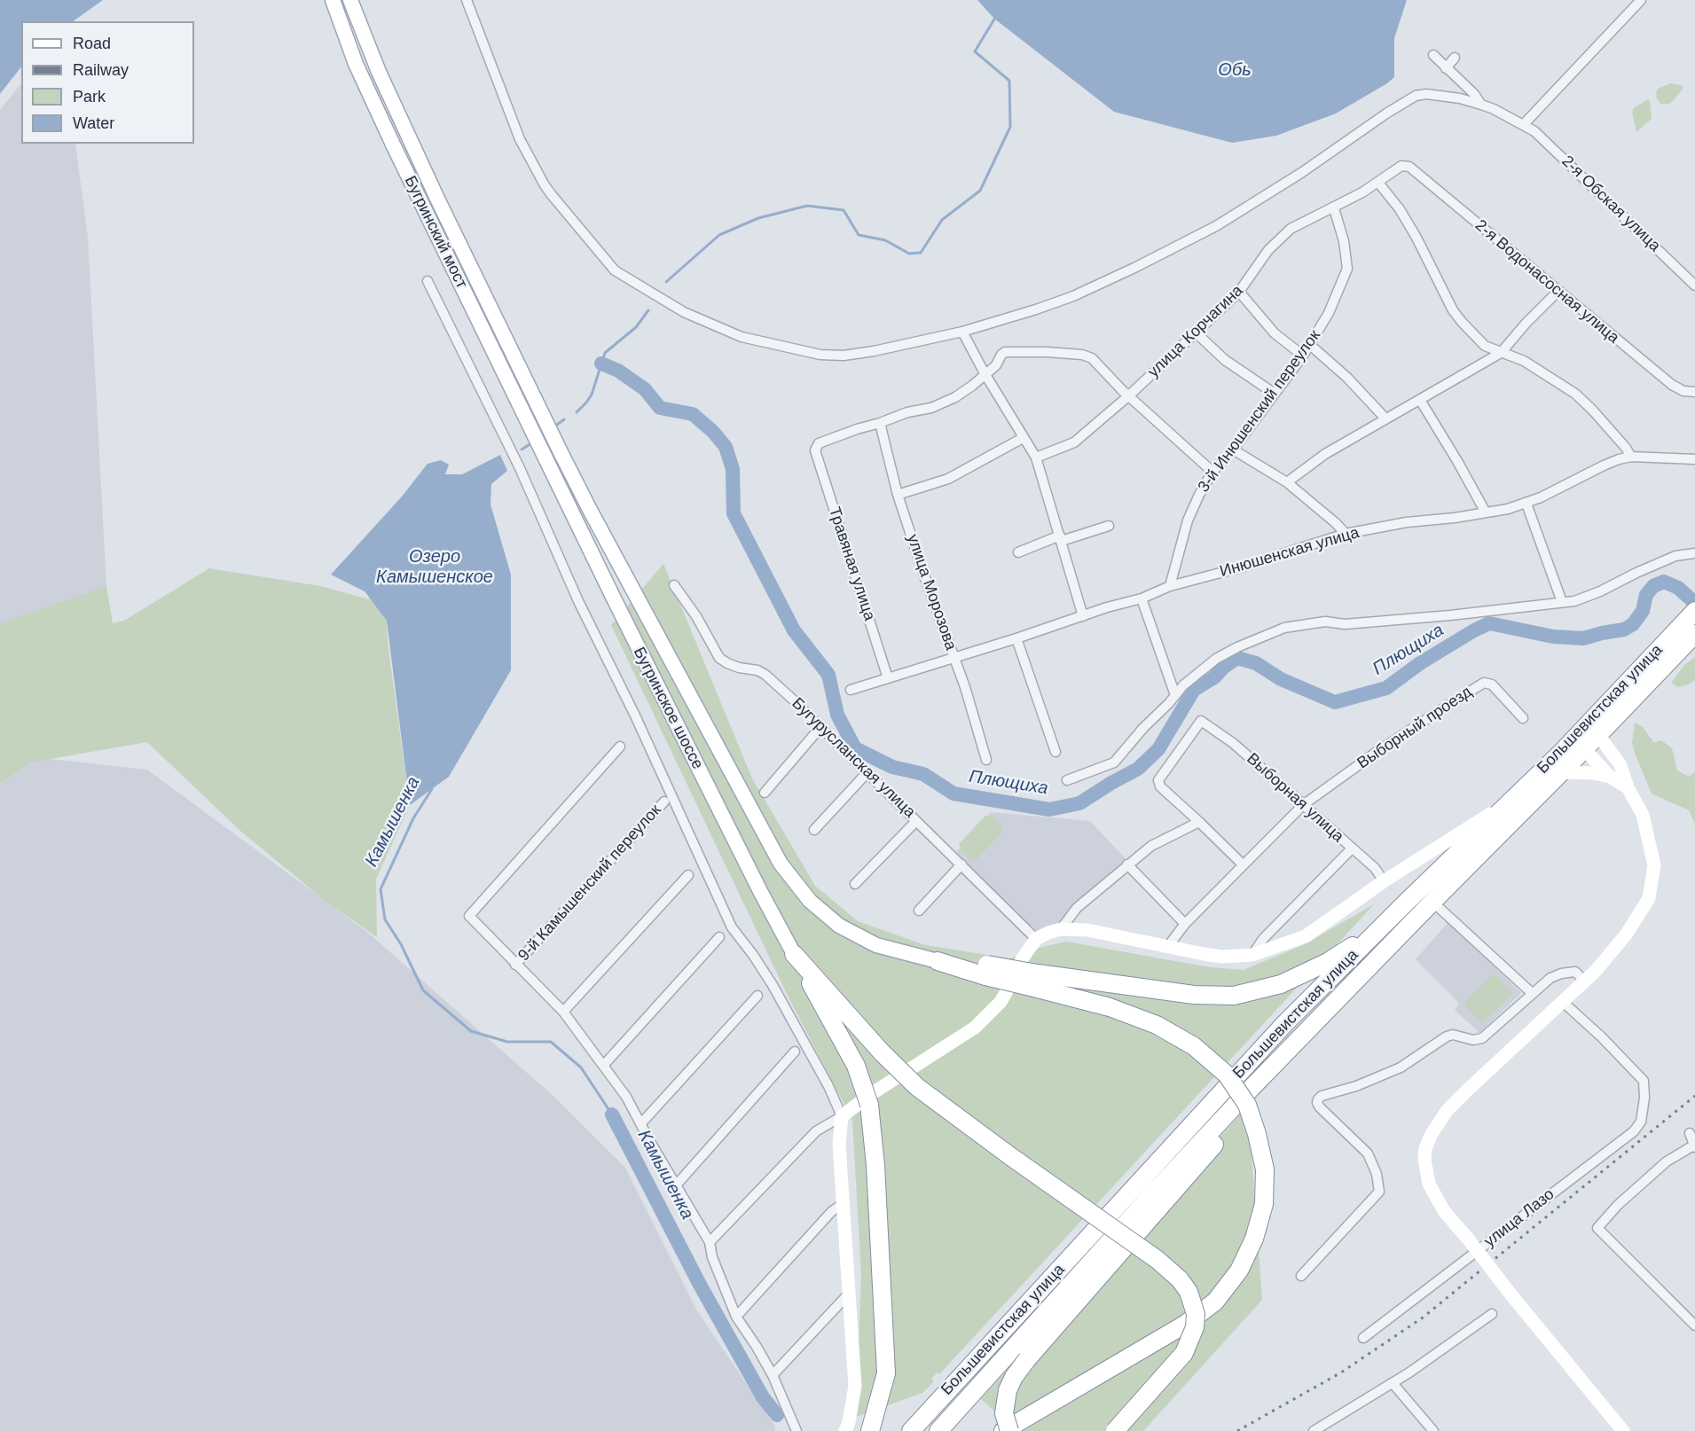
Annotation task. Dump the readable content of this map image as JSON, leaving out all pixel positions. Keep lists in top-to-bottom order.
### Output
{
  "streets": {
    "highway": ["Большевистская улица"],
    "main road": ["Бугринский мост", "Бугринское шоссе"],
    "street": [
      "2-я Обская улица",
      "2-я Водонасосная улица",
      "улица Корчагина",
      "3-й Инюшенский переулок",
      "Инюшенская улица",
      "Травяная улица",
      "улица Морозова",
      "Выборный проезд",
      "Бугурусланская улица",
      "Выборная улица",
      "9-й Камышенский переулок",
      "улица Лазо"
    ]
  },
  "crossings": [
    ["Бугринский мост", "Бугринское шоссе"],
    ["2-я Водонасосная улица", "улица Корчагина"],
    ["улица Корчагина", "3-й Инюшенский переулок"],
    ["3-й Инюшенский переулок", "Инюшенская улица"],
    ["Инюшенская улица", "Травяная улица"],
    ["Инюшенская улица", "улица Морозова"],
    ["Травяная улица", "улица Морозова"],
    ["Выборный проезд", "Выборная улица"]
  ],
  "water": [
    "Обь",
    "Озеро Камышенское",
    "Плющиха",
    "Камышенка"
  ],
  "legend": [
    "Road",
    "Railway",
    "Park",
    "Water"
  ]
}
